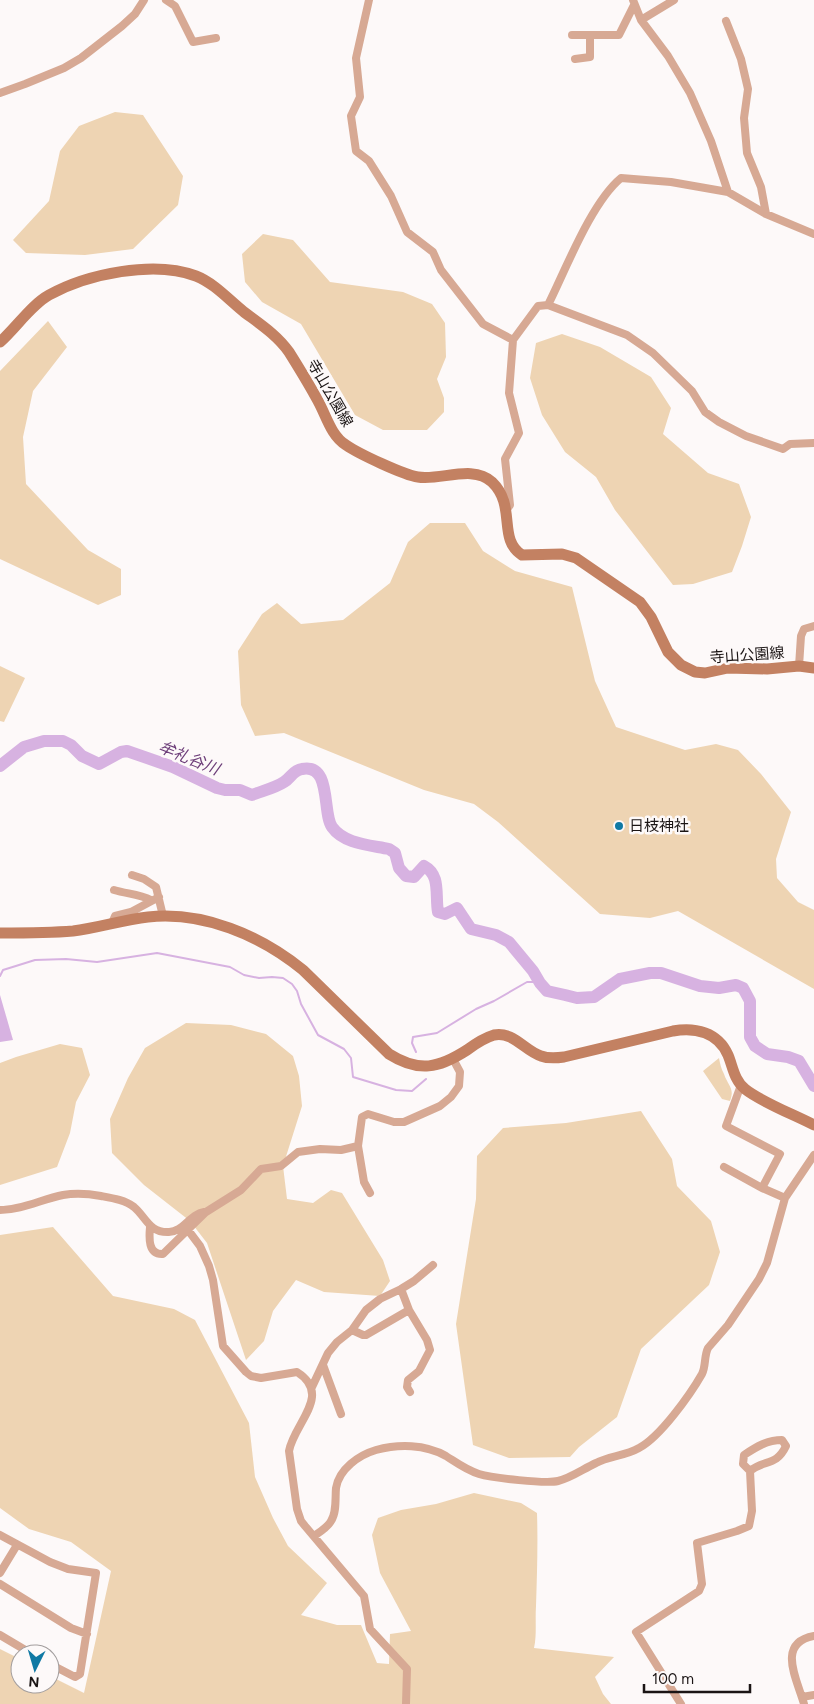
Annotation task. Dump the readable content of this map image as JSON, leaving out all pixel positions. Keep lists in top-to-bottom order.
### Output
{
  "streets": {
    "main road": ["寺山公園線"]
  },
  "water": ["牟礼谷川"],
  "places": ["日枝神社"],
  "scale_bar": "100 m",
  "north": "bottom"
}
